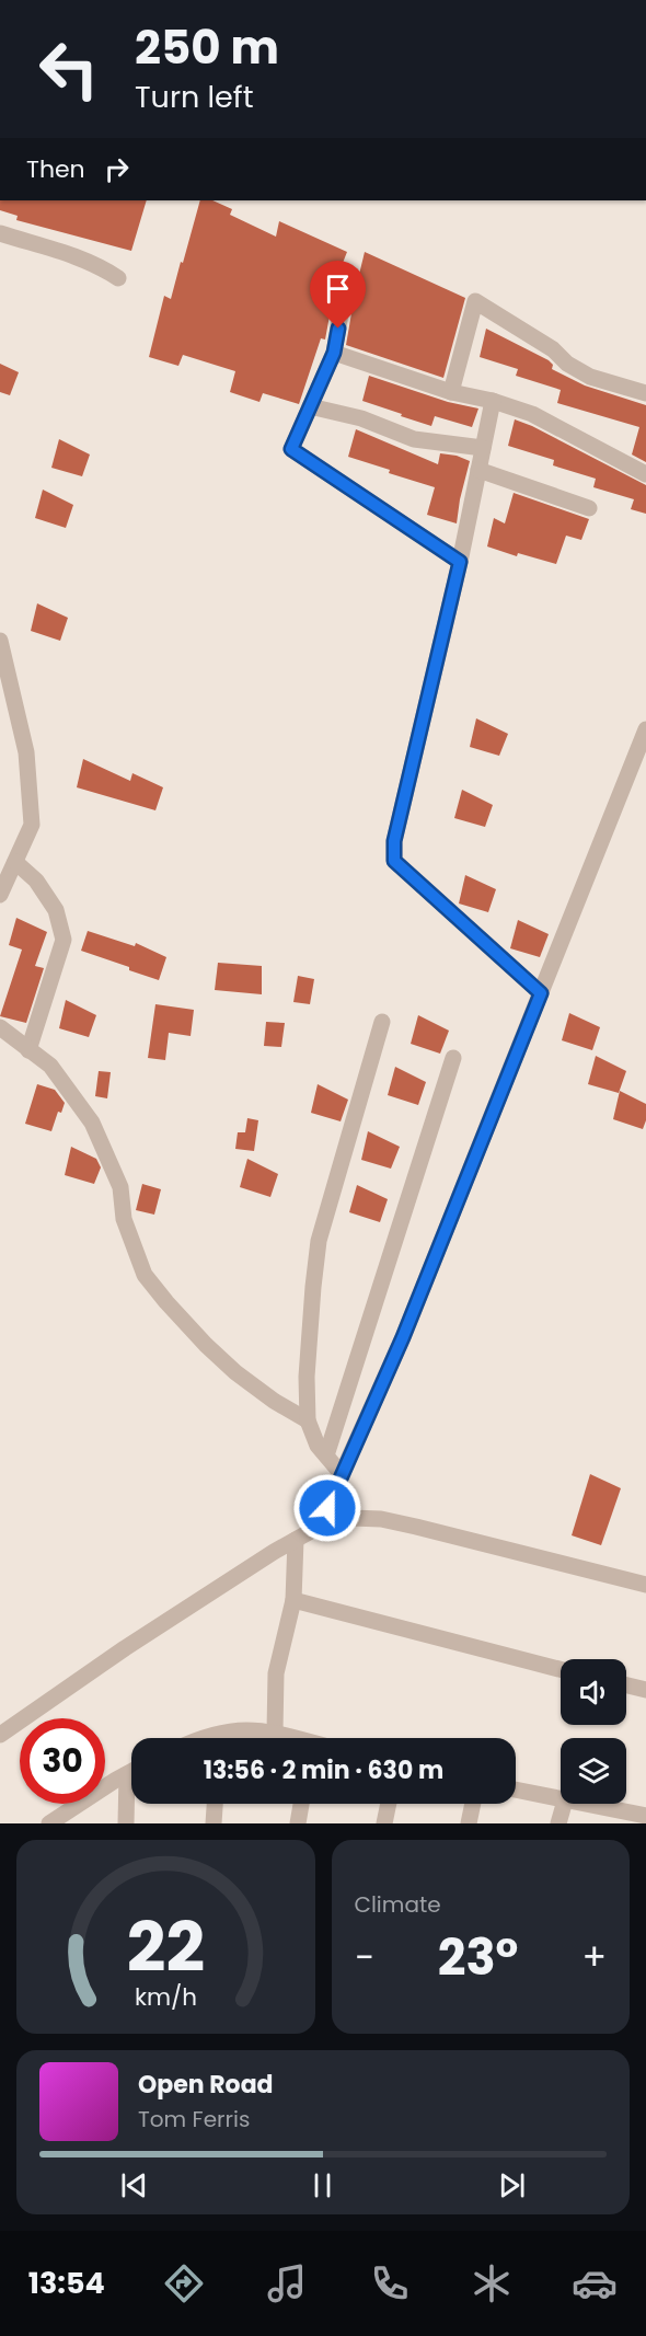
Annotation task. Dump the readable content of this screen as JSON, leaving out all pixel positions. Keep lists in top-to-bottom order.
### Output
{
  "page": {
    "turn": ["250 m", "Turn left"],
    "then": "Then",
    "limit": "30",
    "trip": "13:56 · 2 min · 630 m",
    "tile": "Climate",
    "heat": ["−", "23°", "+"],
    "song": ["Open Road", "Tom Ferris"],
    "tabs": "13:54",
    "gauge": ["22", "km/h"]
  }
}
